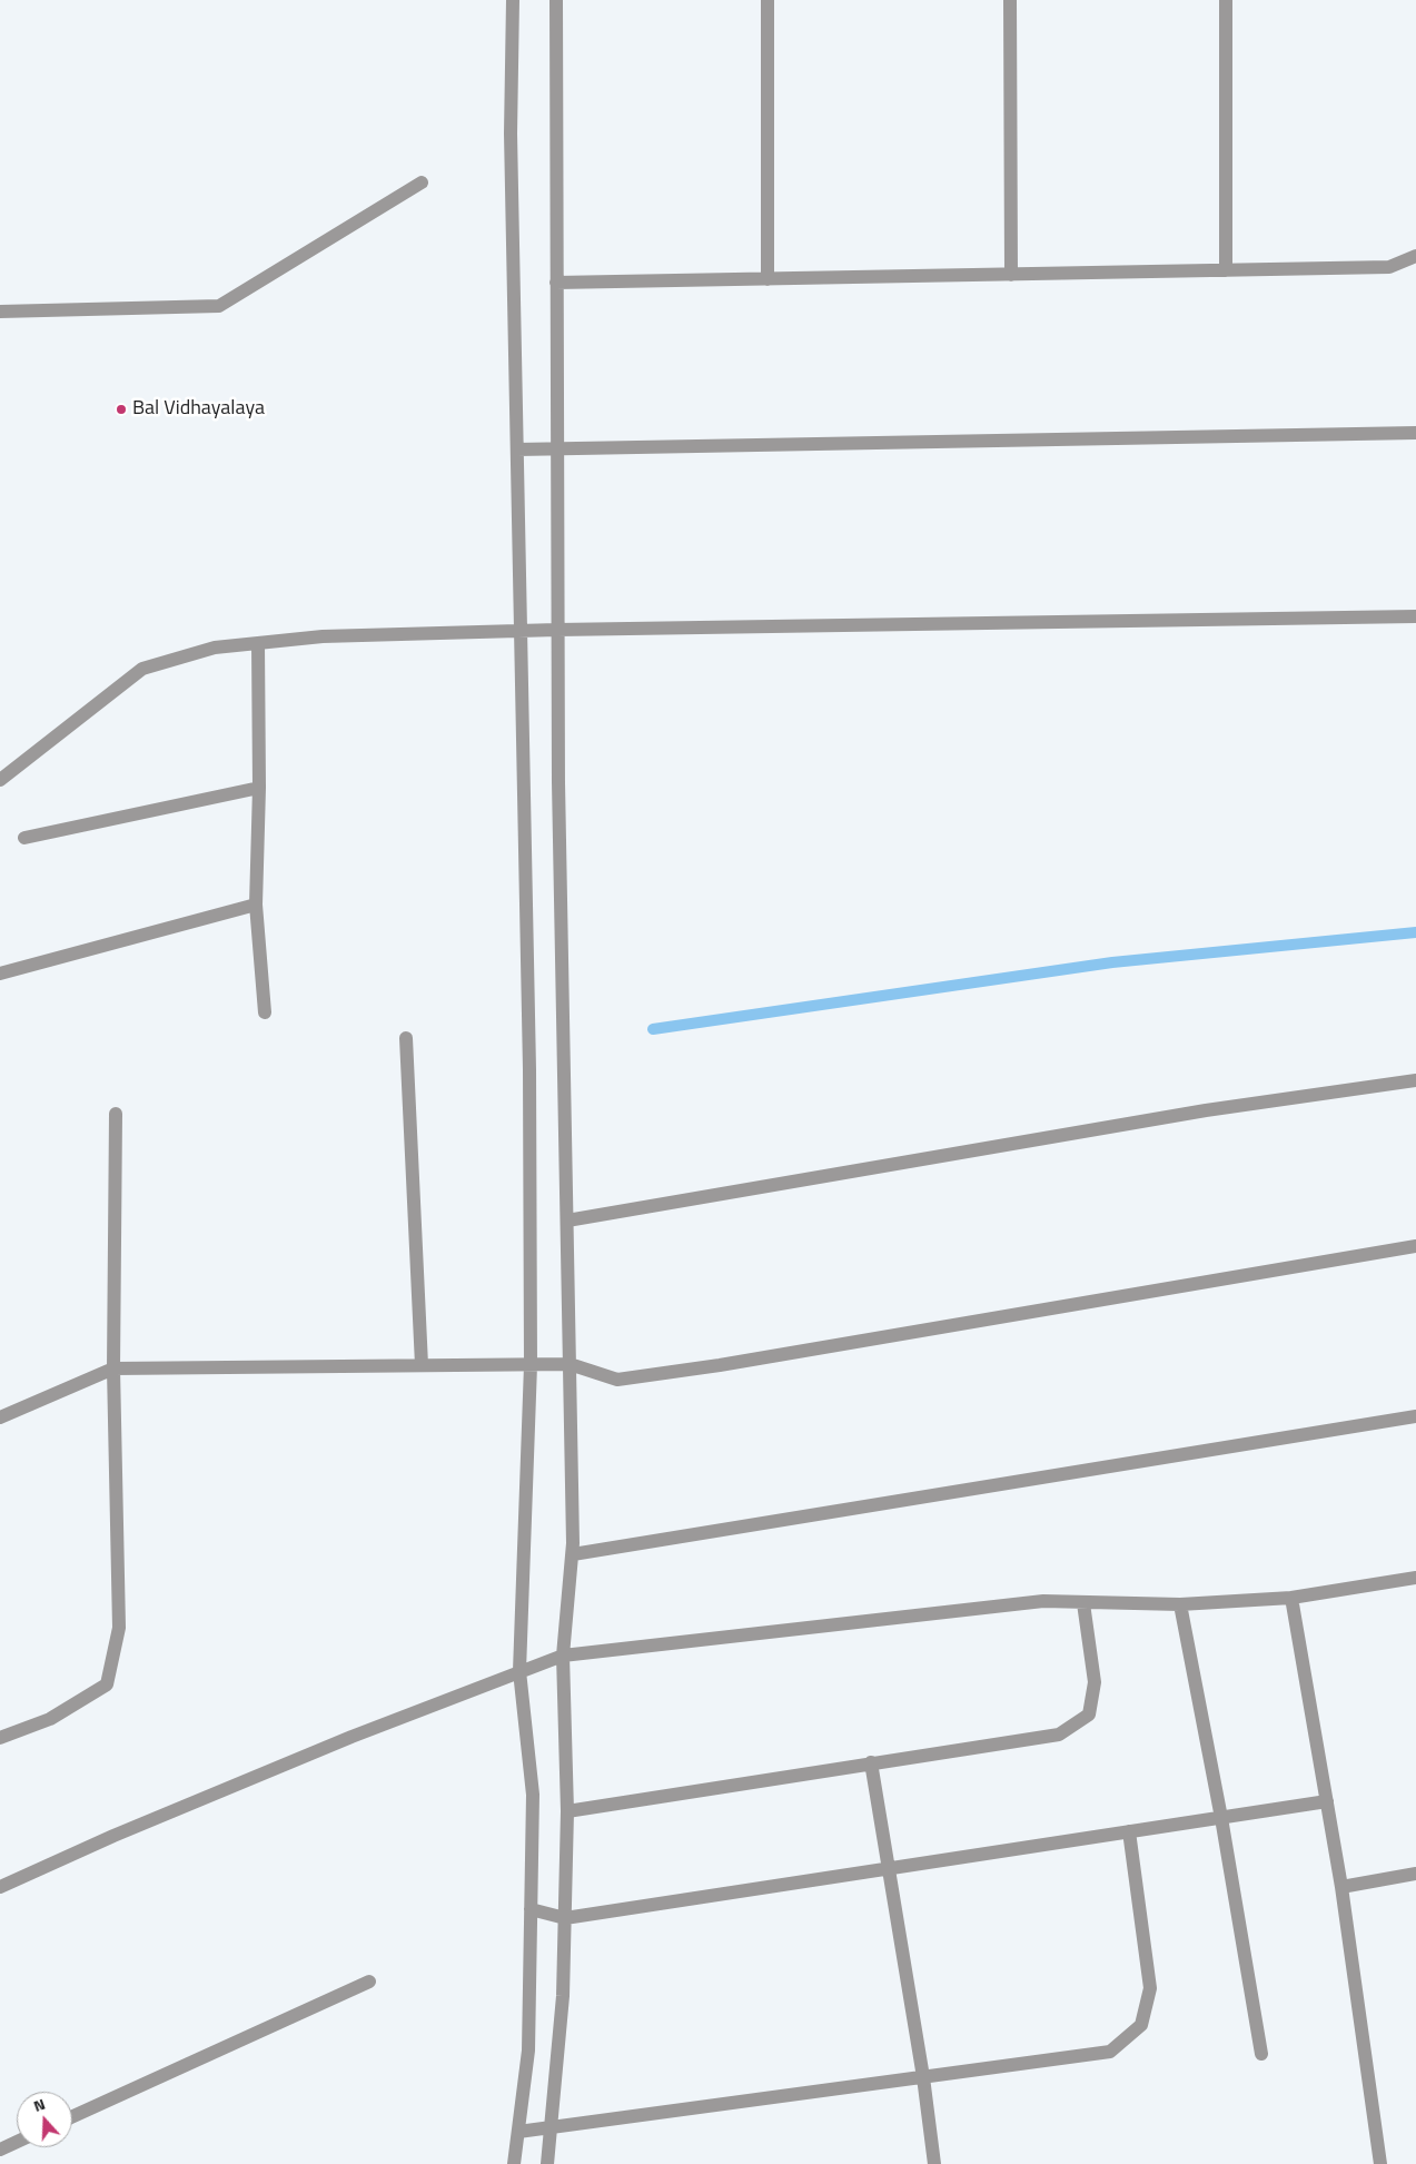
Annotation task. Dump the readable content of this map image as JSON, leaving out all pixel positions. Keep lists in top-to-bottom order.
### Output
{
  "places": ["Bal Vidhayalaya"],
  "north": "top"
}
